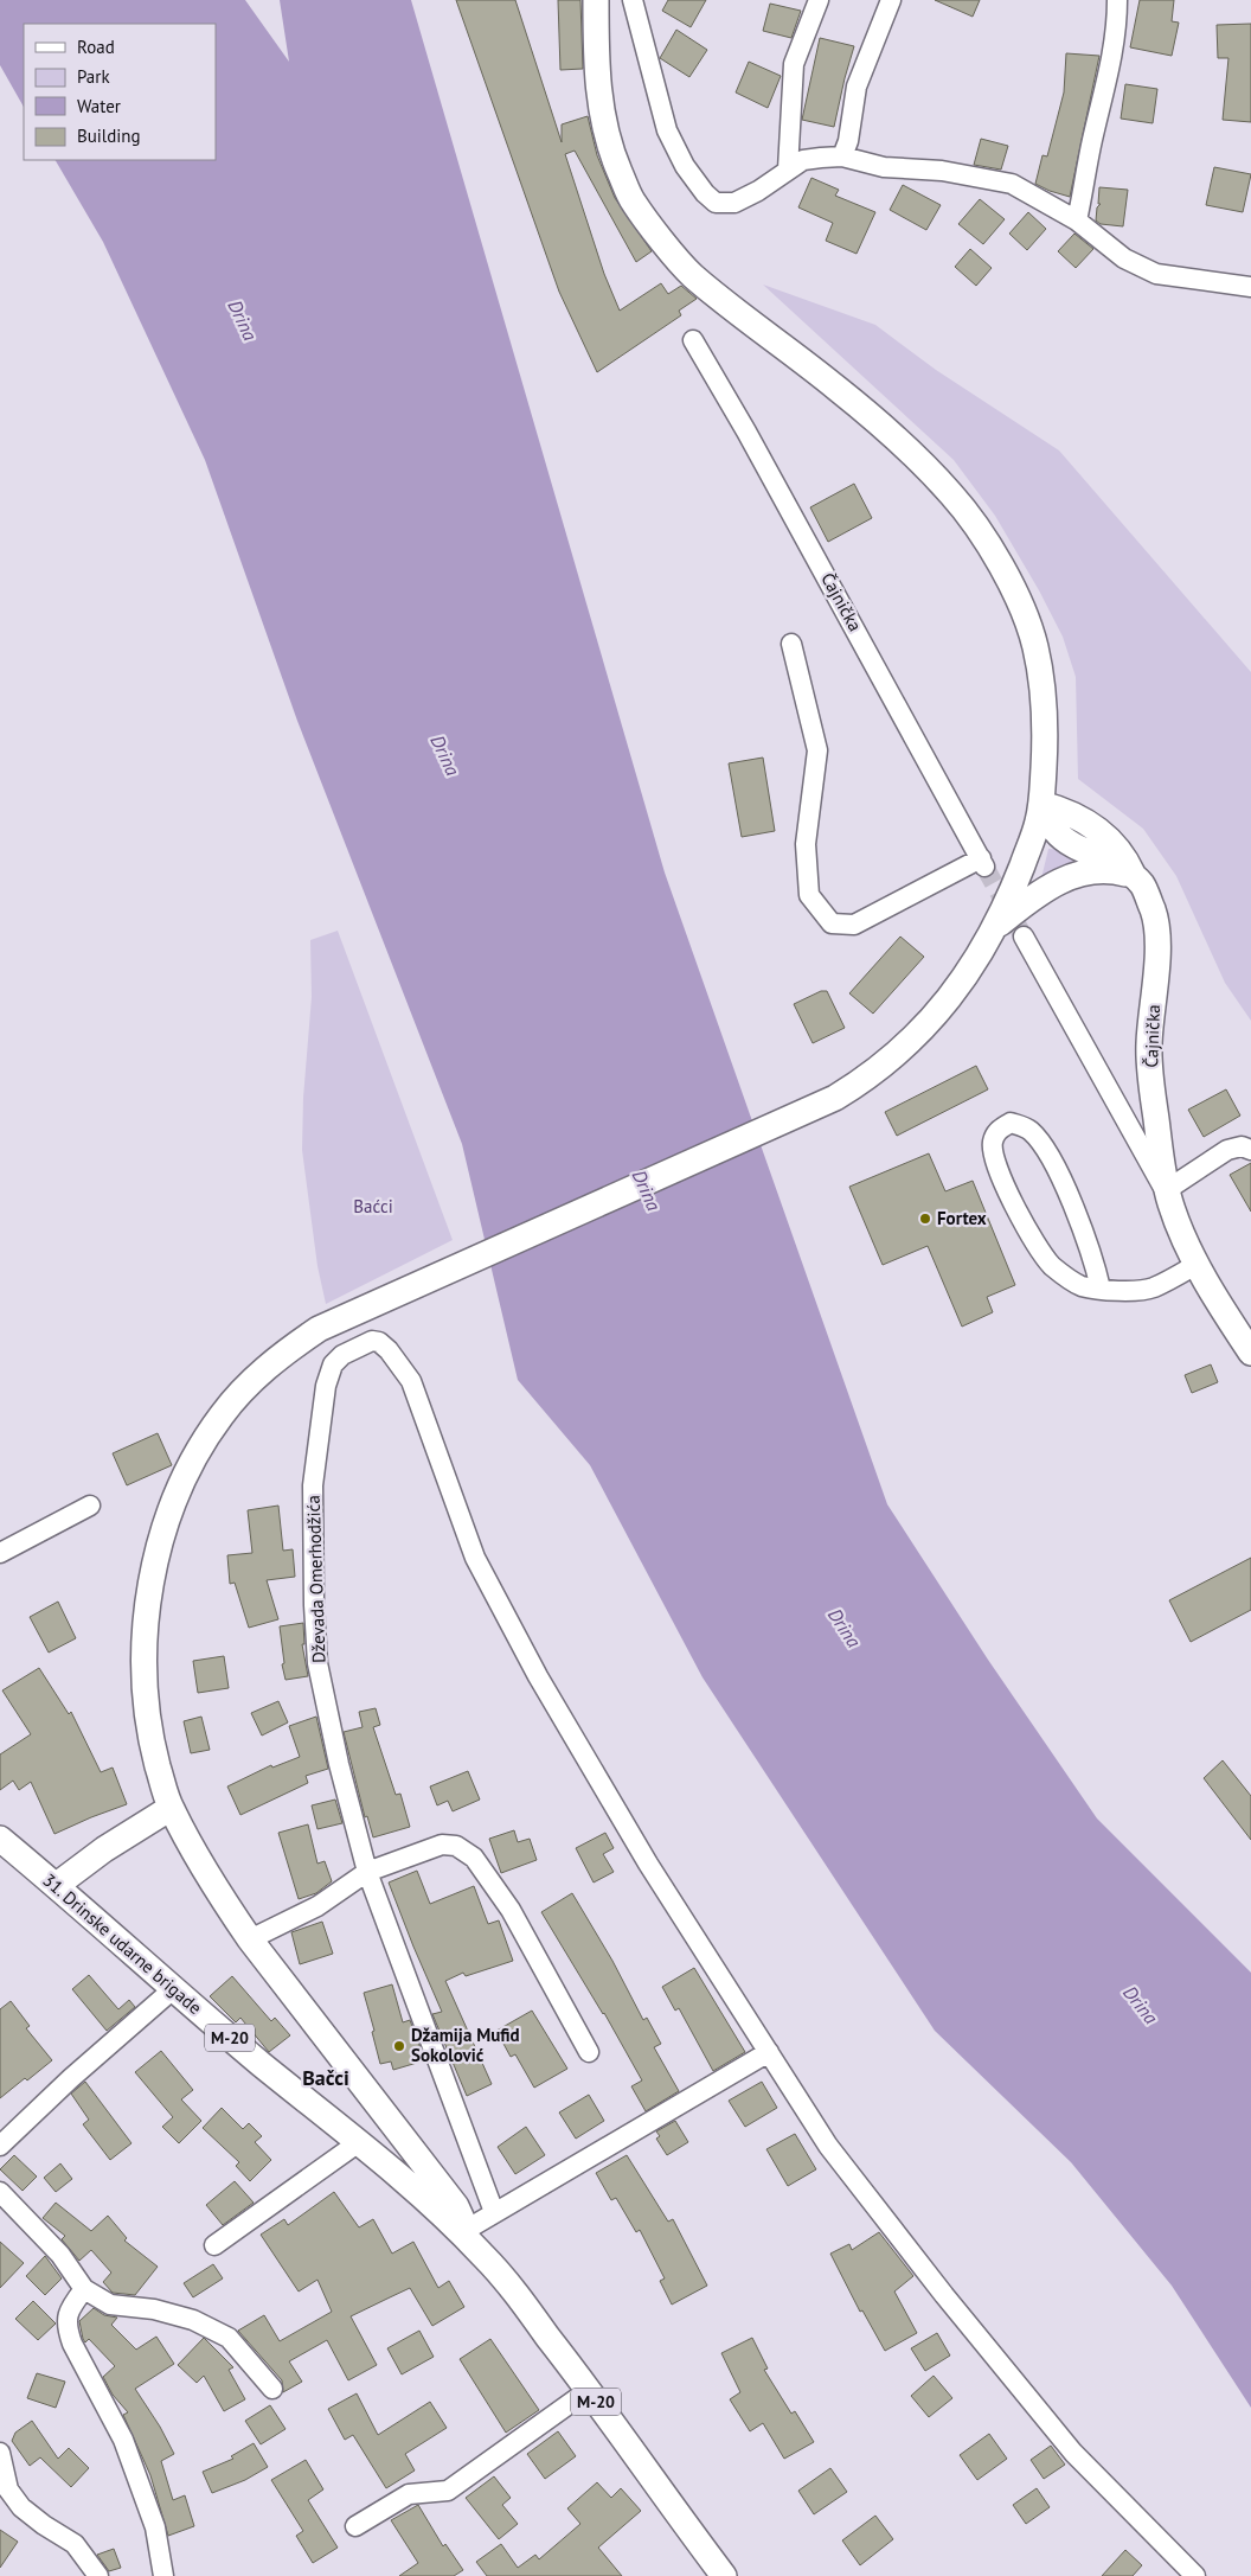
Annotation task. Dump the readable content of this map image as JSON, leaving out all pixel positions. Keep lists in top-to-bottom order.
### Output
{
  "streets": {
    "main road": ["Čajnička", "31. Drinske udarne brigade", "M-20"],
    "street": ["Dževada Omerhodžića"]
  },
  "crossings": [
    ["31. Drinske udarne brigade", "M-20"]
  ],
  "districts": ["Bačci"],
  "water": ["Drina"],
  "parks": ["Baćci"],
  "places": ["Fortex", "Džamija Mufid Sokolović"],
  "legend": [
    "Road",
    "Park",
    "Water",
    "Building"
  ]
}
